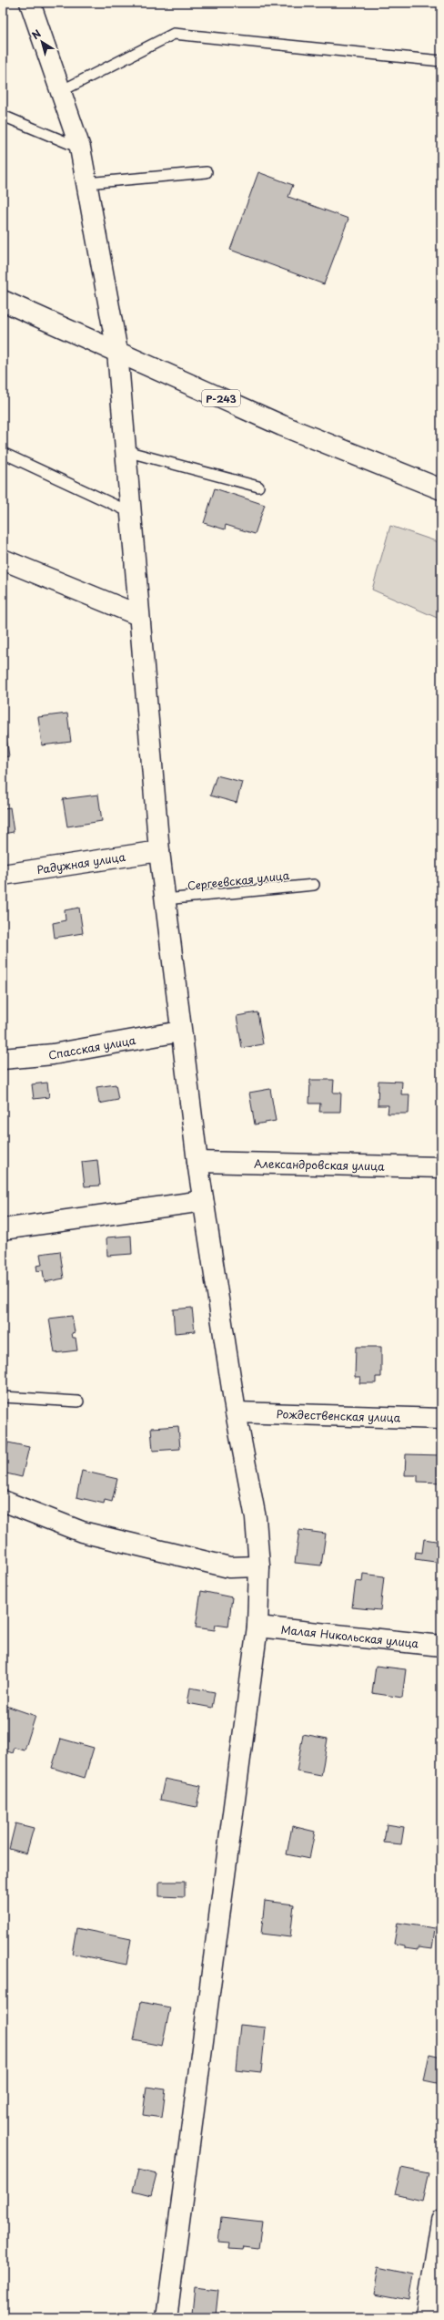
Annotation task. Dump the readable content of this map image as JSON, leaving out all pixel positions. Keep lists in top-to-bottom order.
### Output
{
  "streets": {
    "main road": [
      "Р-243",
      "Радужная улица",
      "Спасская улица",
      "Александровская улица",
      "Рождественская улица",
      "Малая Никольская улица"
    ],
    "lane": ["Сергеевская улица"]
  },
  "north": "top left"
}
